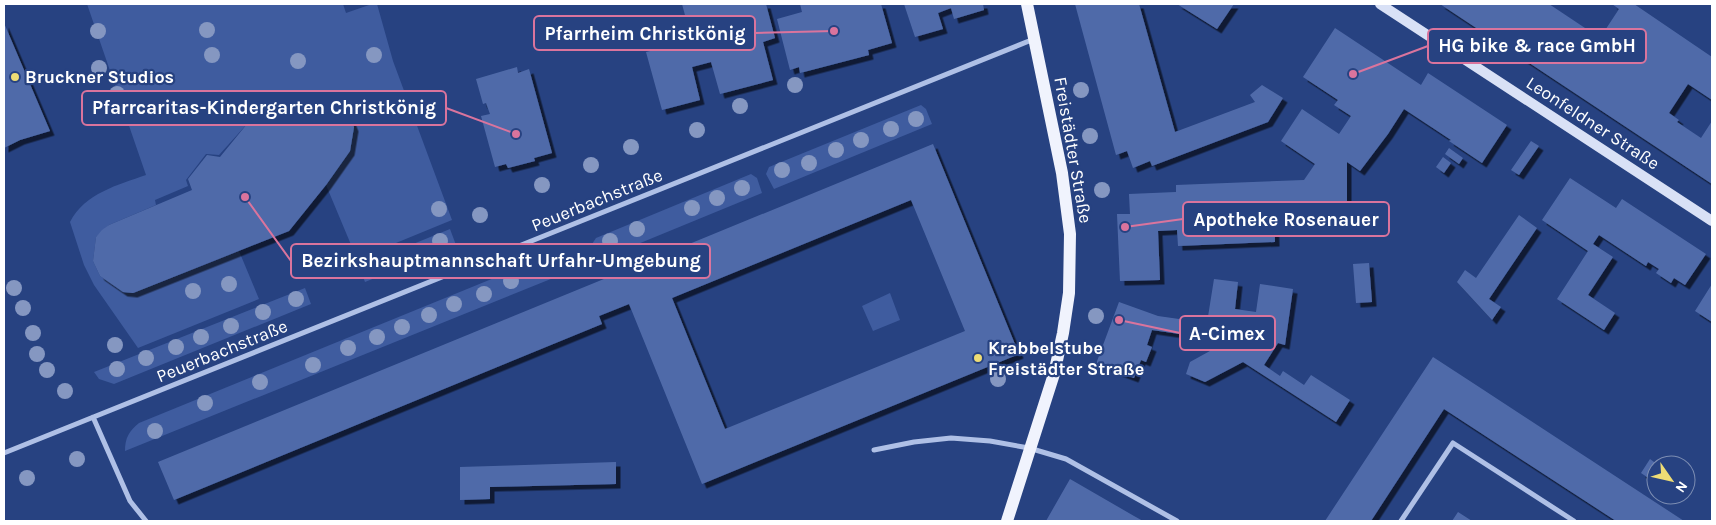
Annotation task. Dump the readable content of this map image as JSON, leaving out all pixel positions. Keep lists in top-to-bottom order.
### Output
{
  "streets": {
    "main road": ["Leonfeldner Straße", "Freistädter Straße"],
    "street": ["Peuerbachstraße"]
  },
  "crossings": [
    ["Freistädter Straße", "Peuerbachstraße"]
  ],
  "places": [
    "Pfarrheim Christkönig",
    "HG bike & race GmbH",
    "Bruckner Studios",
    "Pfarrcaritas-Kindergarten Christkönig",
    "Bezirkshauptmannschaft Urfahr-Umgebung",
    "Apotheke Rosenauer",
    "A-Cimex",
    "Krabbelstube Freistädter Straße"
  ],
  "north": "bottom right"
}
